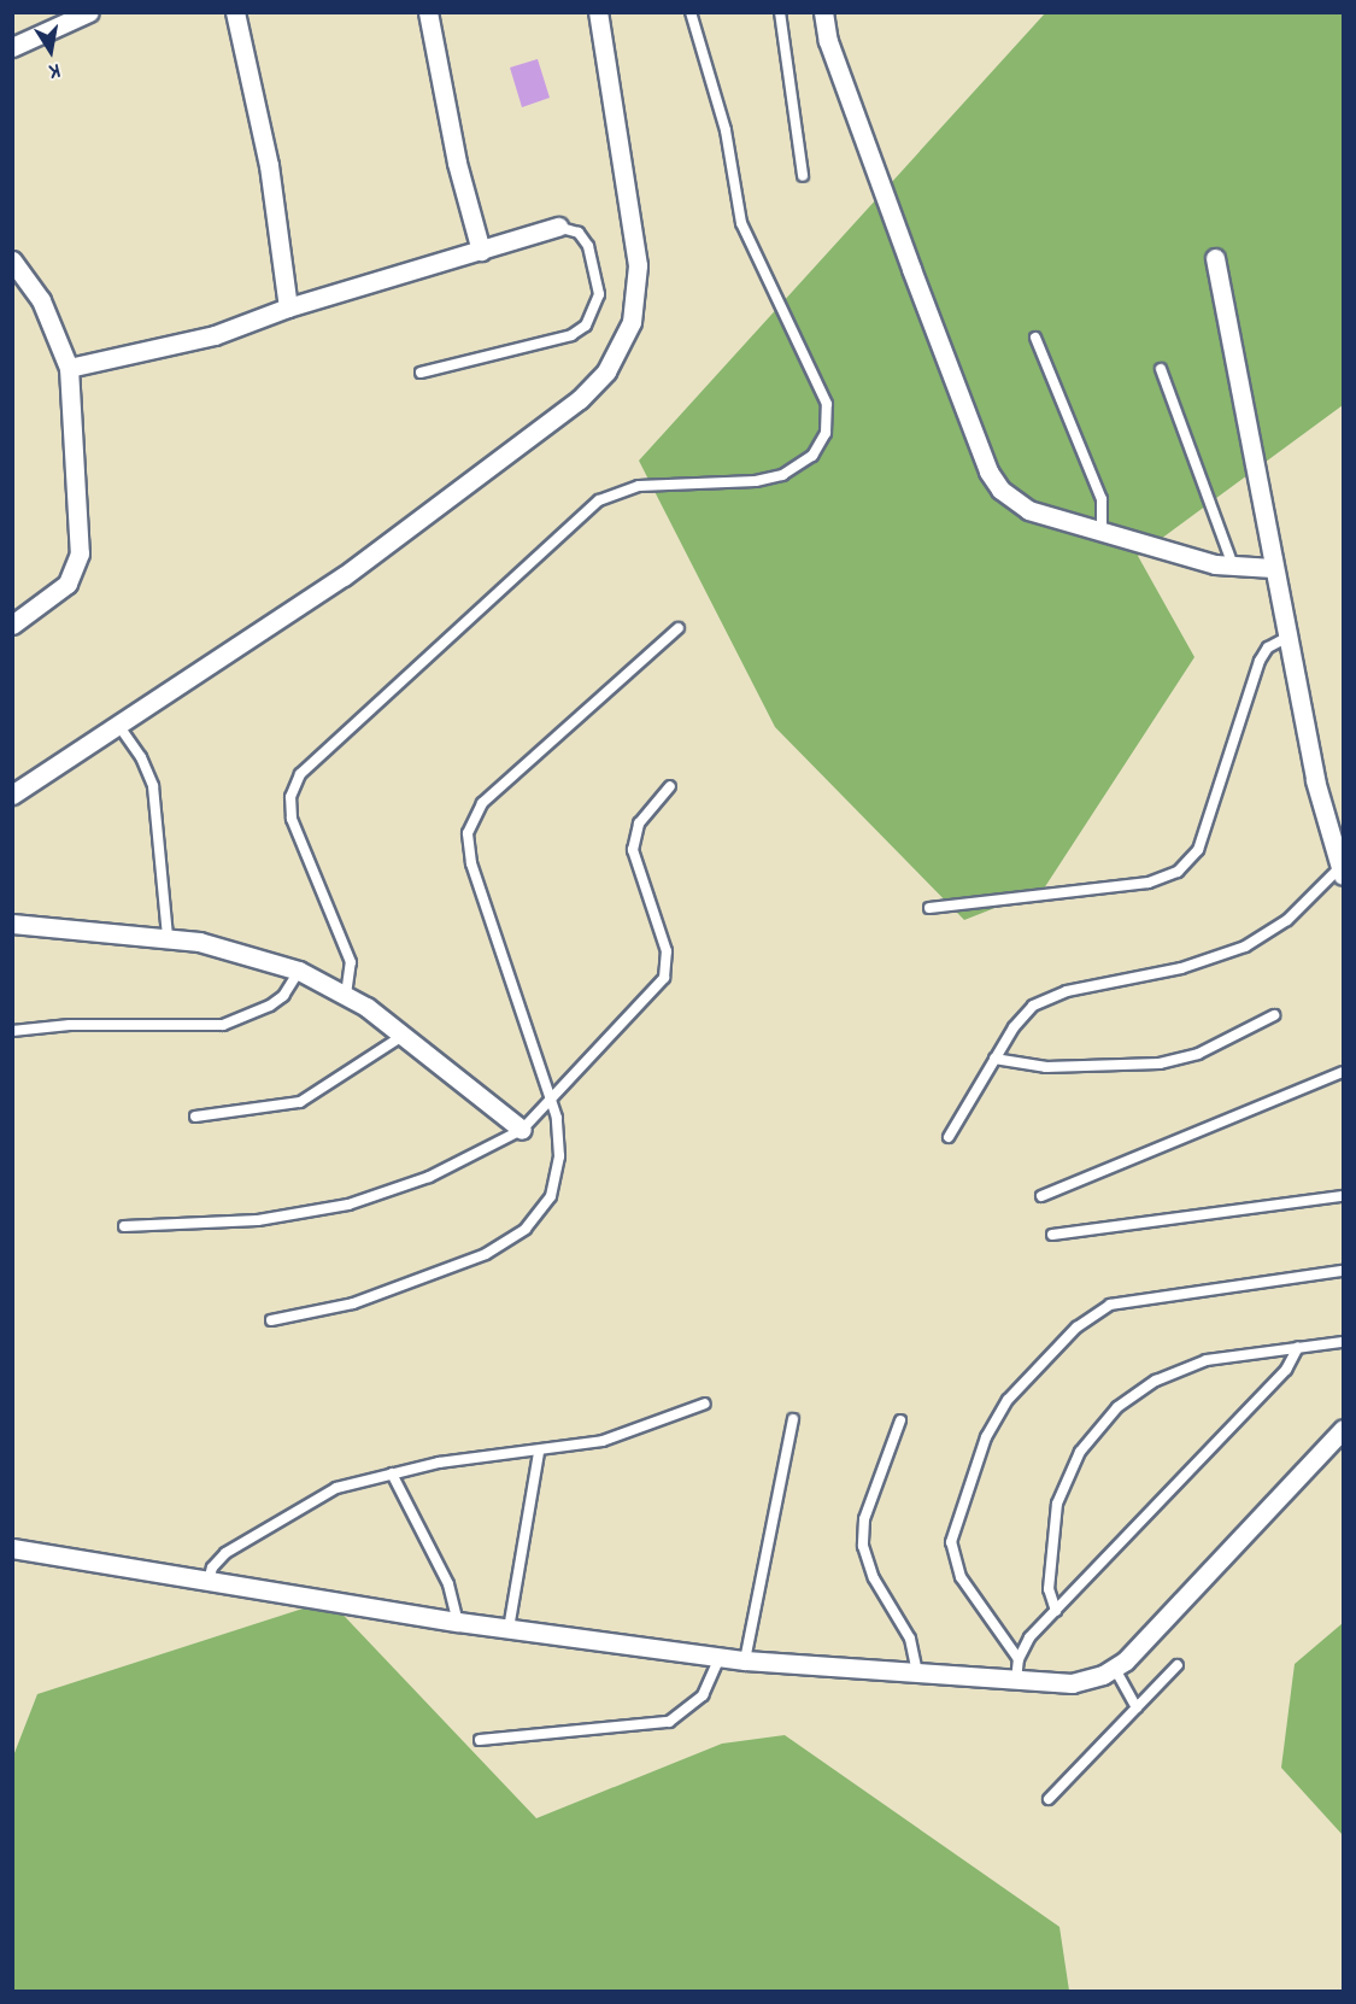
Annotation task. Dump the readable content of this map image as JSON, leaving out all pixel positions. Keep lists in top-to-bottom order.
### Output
{
  "north": "bottom"
}
